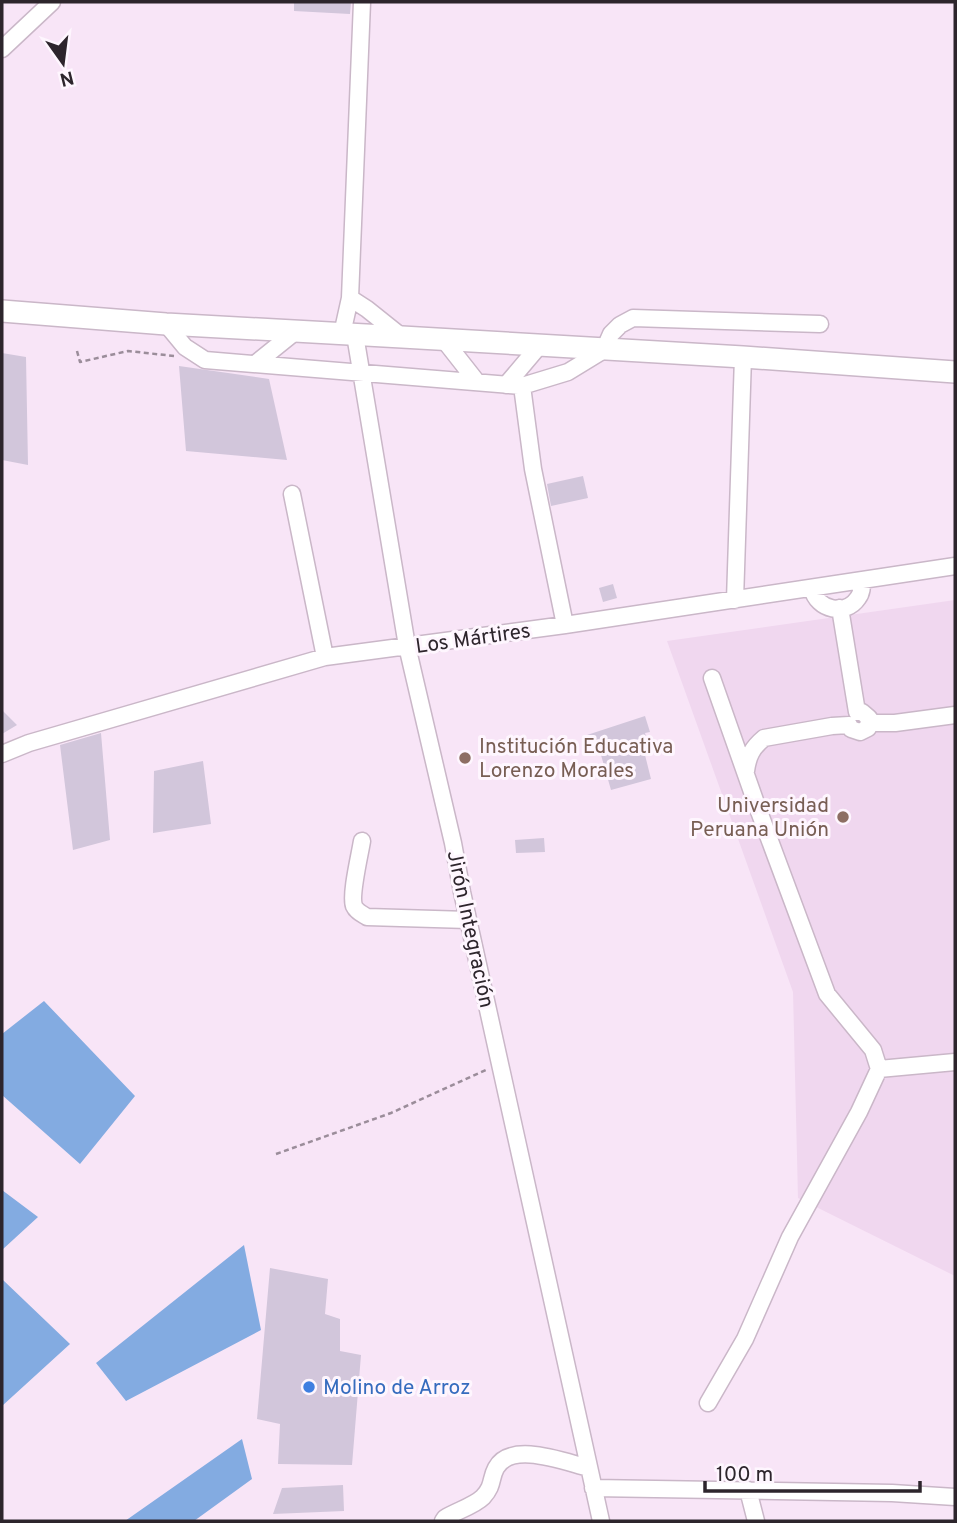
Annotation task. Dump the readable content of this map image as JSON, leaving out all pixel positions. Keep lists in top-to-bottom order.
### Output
{
  "streets": {
    "street": ["Los Mártires", "Jirón Integración"]
  },
  "crossings": [
    ["Los Mártires", "Jirón Integración"]
  ],
  "places": ["Institución Educativa Lorenzo Morales", "Universidad Peruana Unión", "Molino de Arroz"],
  "scale_bar": "100 m",
  "north": "bottom"
}
